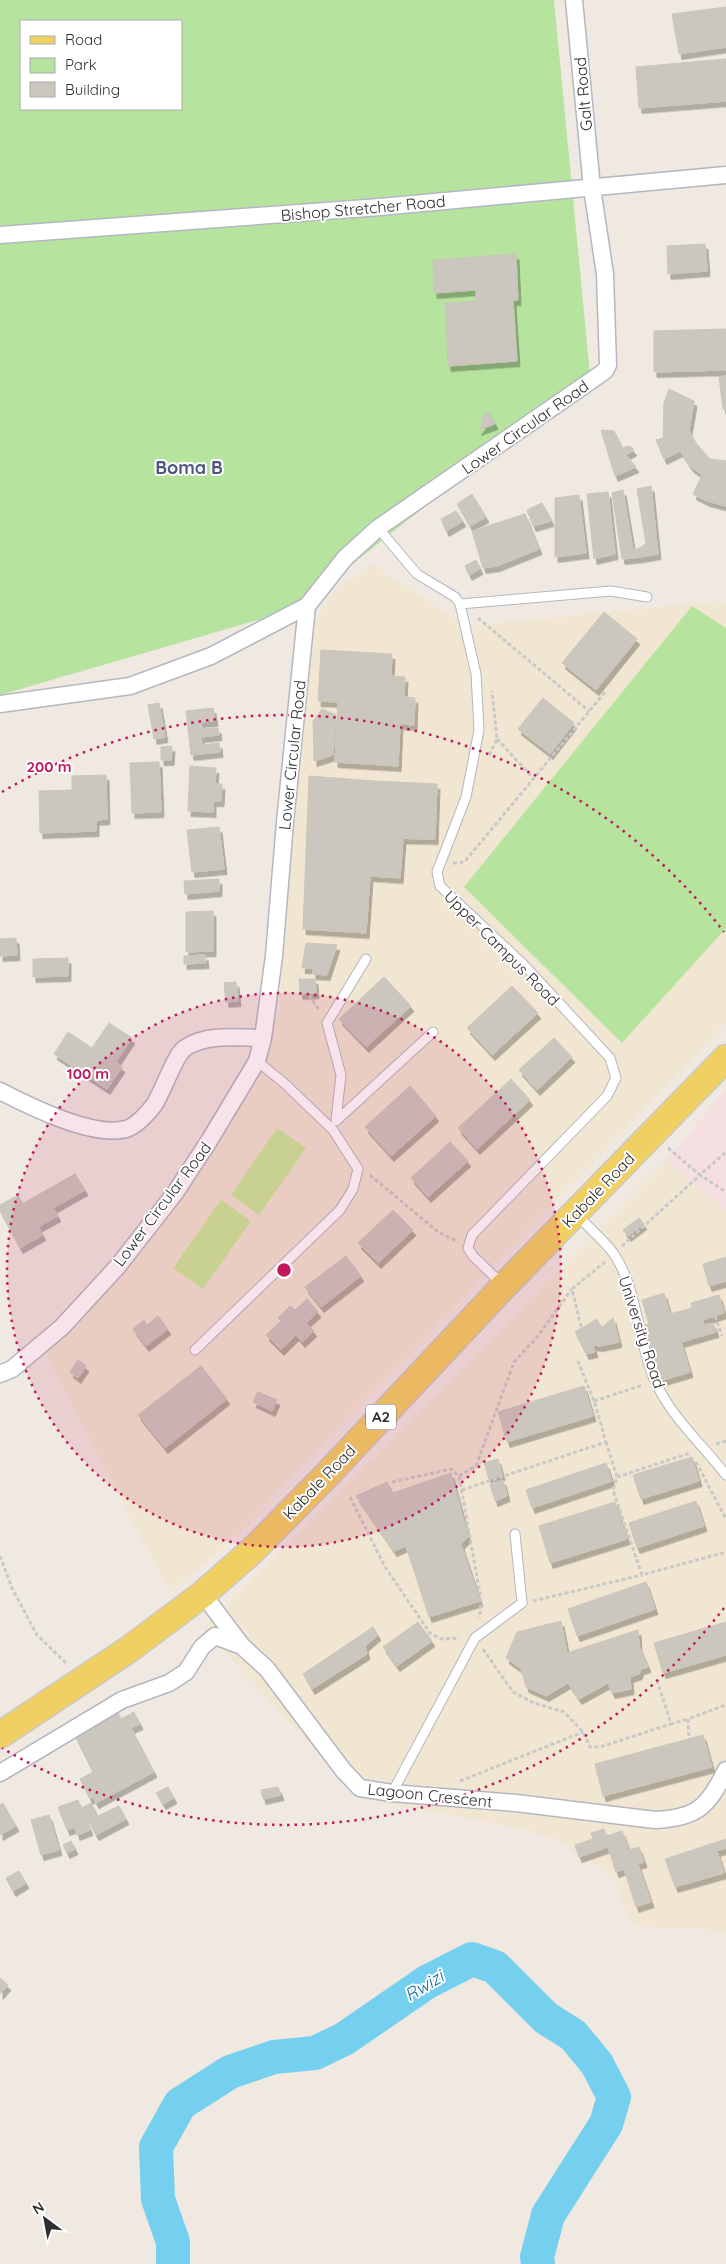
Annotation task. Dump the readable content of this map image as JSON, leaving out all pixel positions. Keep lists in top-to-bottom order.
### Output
{
  "streets": {
    "main road": ["Kabale Road", "A2"],
    "street": [
      "Galt Road",
      "Bishop Stretcher Road",
      "Lower Circular Road",
      "Lagoon Crescent"
    ],
    "lane": ["Upper Campus Road", "University Road"]
  },
  "crossings": [
    ["Galt Road", "Bishop Stretcher Road"],
    ["Galt Road", "Lower Circular Road"],
    ["Bishop Stretcher Road", "Lower Circular Road"],
    ["Kabale Road", "University Road"],
    ["Kabale Road", "Lagoon Crescent"]
  ],
  "districts": ["Boma B"],
  "water": ["Rwizi"],
  "legend": ["Road", "Park", "Building"],
  "north": "top left",
  "rings": ["200 m", "100 m"]
}
